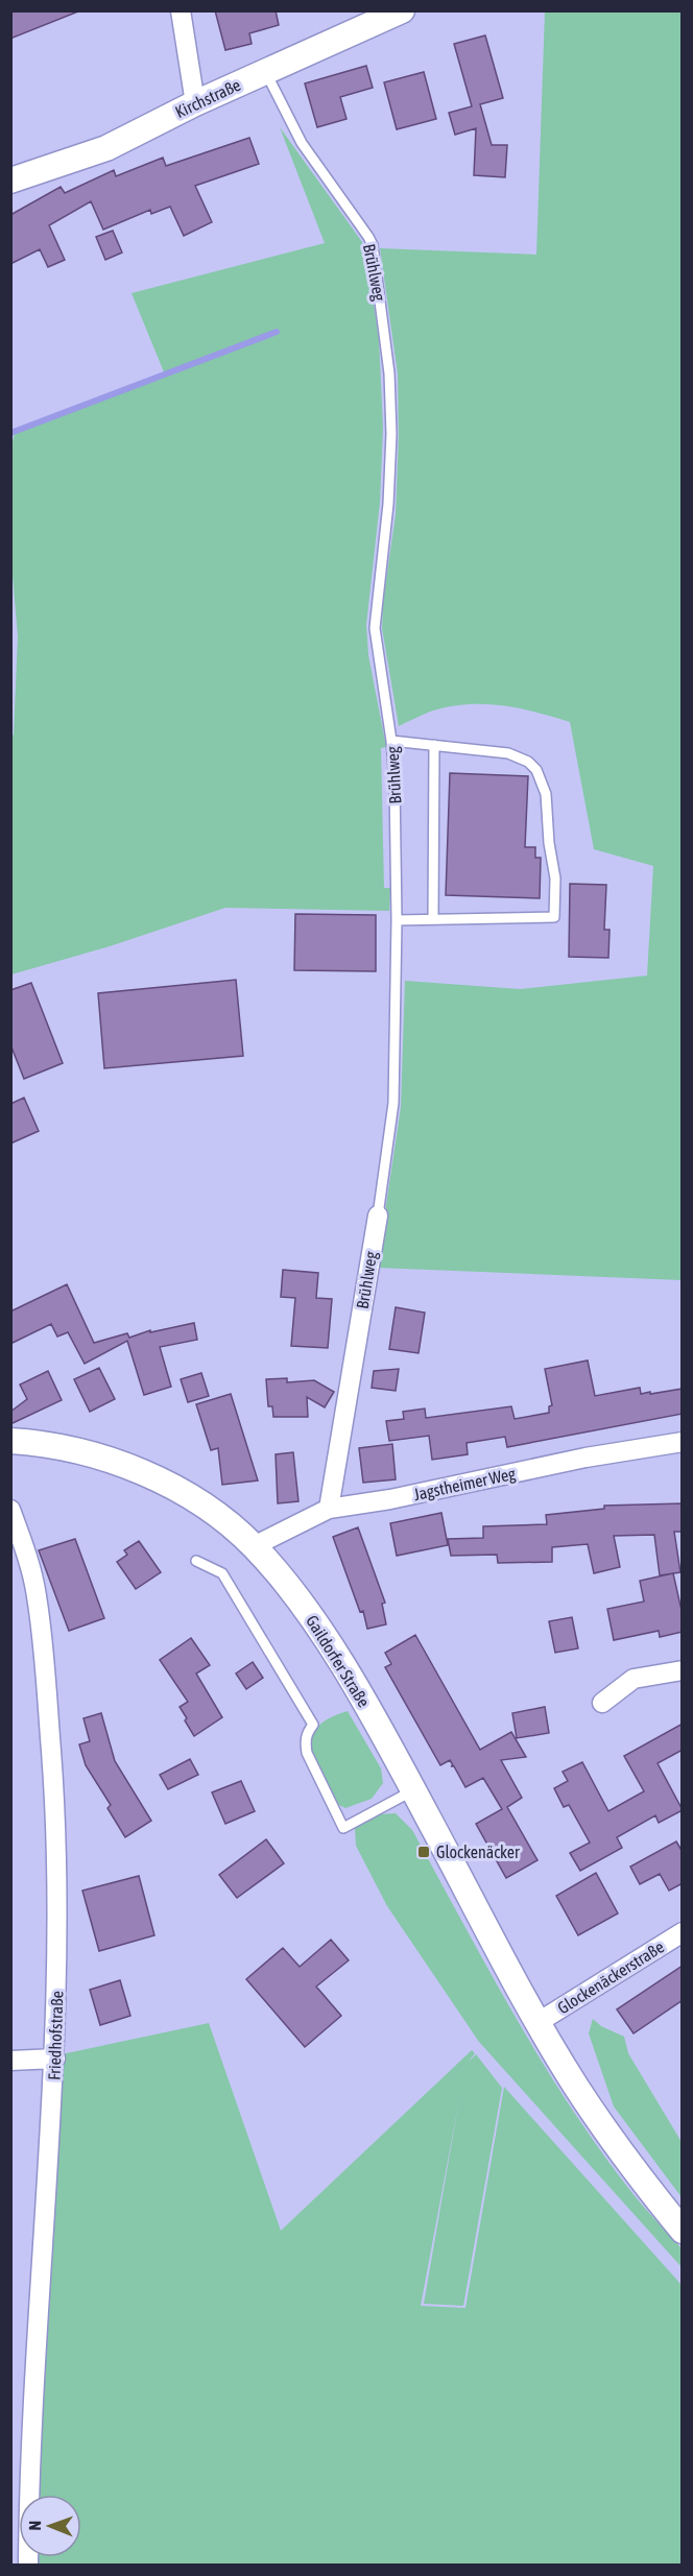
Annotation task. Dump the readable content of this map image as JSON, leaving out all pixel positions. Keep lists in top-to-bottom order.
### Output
{
  "streets": {
    "main road": ["Kirchstraße", "Gaildorfer Straße"],
    "street": [
      "Brühlweg",
      "Jagstheimer Weg",
      "Glockenäckerstraße",
      "Friedhofstraße"
    ]
  },
  "crossings": [
    ["Kirchstraße", "Brühlweg"],
    ["Brühlweg", "Jagstheimer Weg"],
    ["Jagstheimer Weg", "Gaildorfer Straße"],
    ["Gaildorfer Straße", "Glockenäckerstraße"]
  ],
  "places": {
    "transit": ["Glockenäcker"]
  },
  "north": "left"
}
